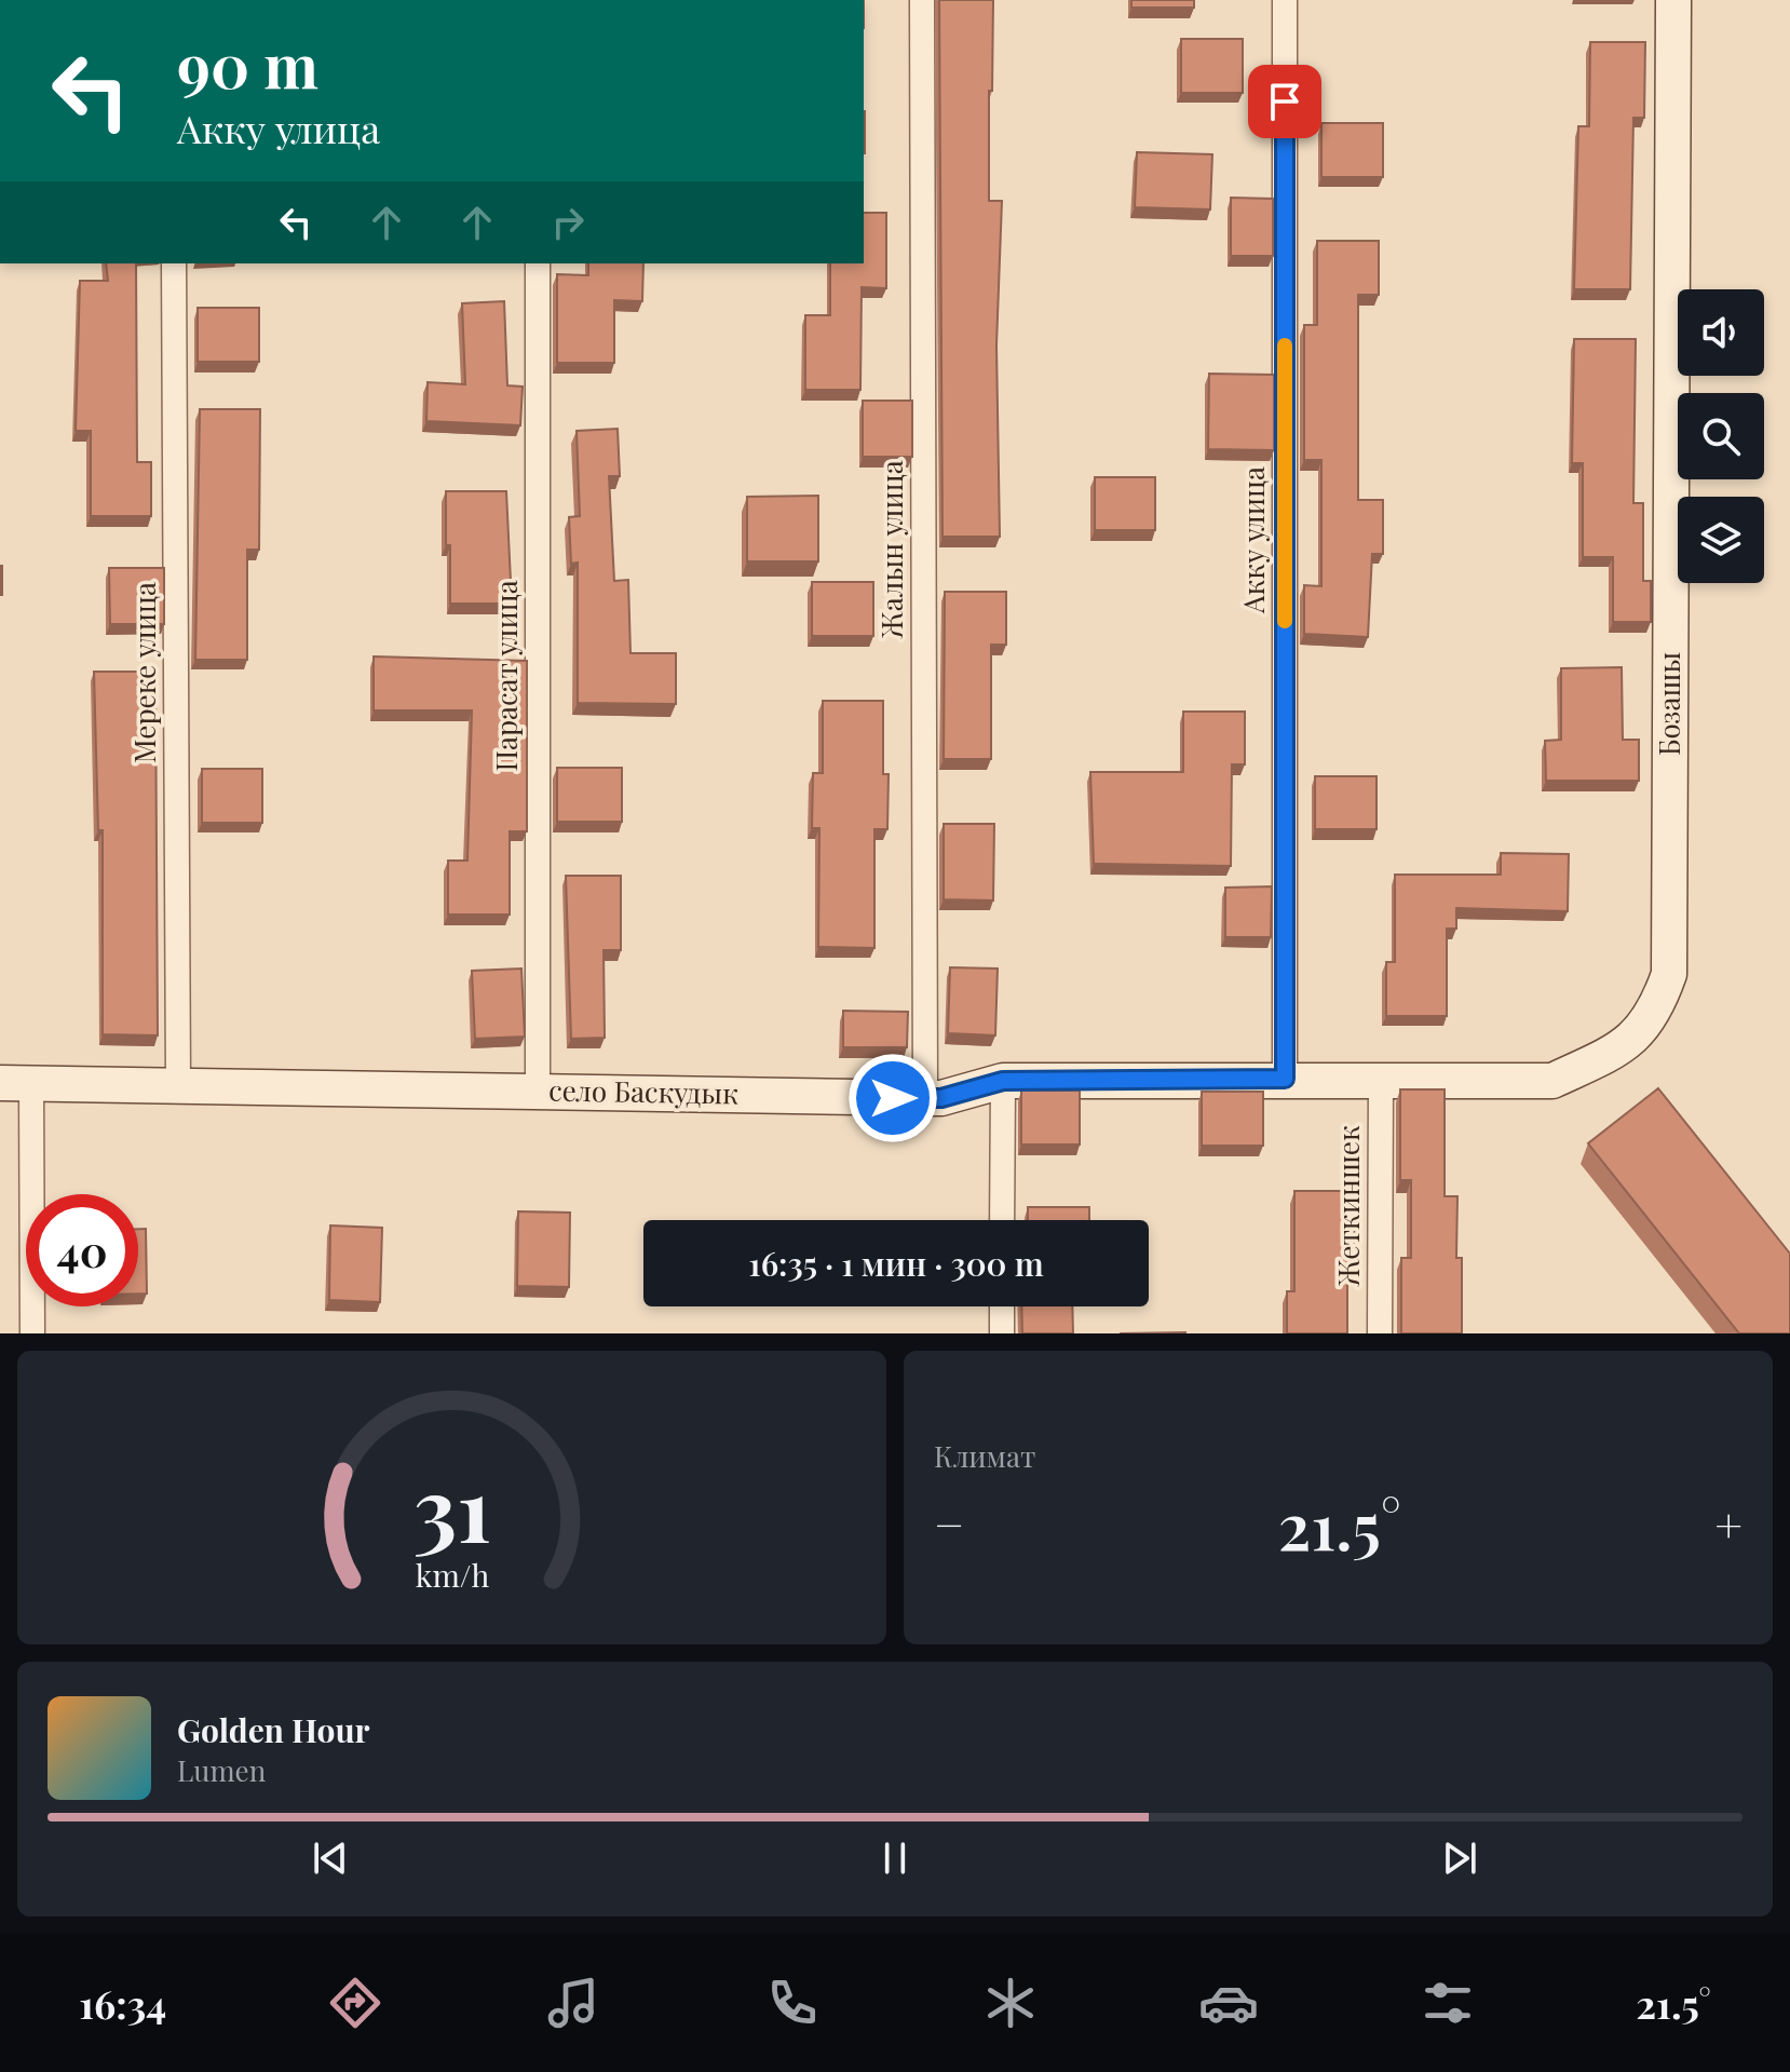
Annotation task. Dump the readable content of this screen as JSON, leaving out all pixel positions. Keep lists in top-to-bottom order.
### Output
{
  "streets": {
    "street": [
      "Акку улица",
      "Жалын улица",
      "Мереке улица",
      "Парасат улица",
      "Бозашы",
      "село Баскудык",
      "Жеткиншек"
    ]
  },
  "crossings": [
    ["Акку улица", "Бозашы"],
    ["Акку улица", "село Баскудык"],
    ["Жалын улица", "село Баскудык"],
    ["Мереке улица", "село Баскудык"],
    ["Парасат улица", "село Баскудык"],
    ["Бозашы", "село Баскудык"],
    ["Бозашы", "Жеткиншек"]
  ],
  "page": {
    "turn": ["90 m", "Акку улица"],
    "limit": "40",
    "trip": "16:35 · 1 мин · 300 m",
    "tile": "Климат",
    "heat": ["−", "21.5°", "+"],
    "song": ["Golden Hour", "Lumen"],
    "tabs": ["16:34", "21.5°"],
    "gauge": ["31", "km/h"]
  }
}
